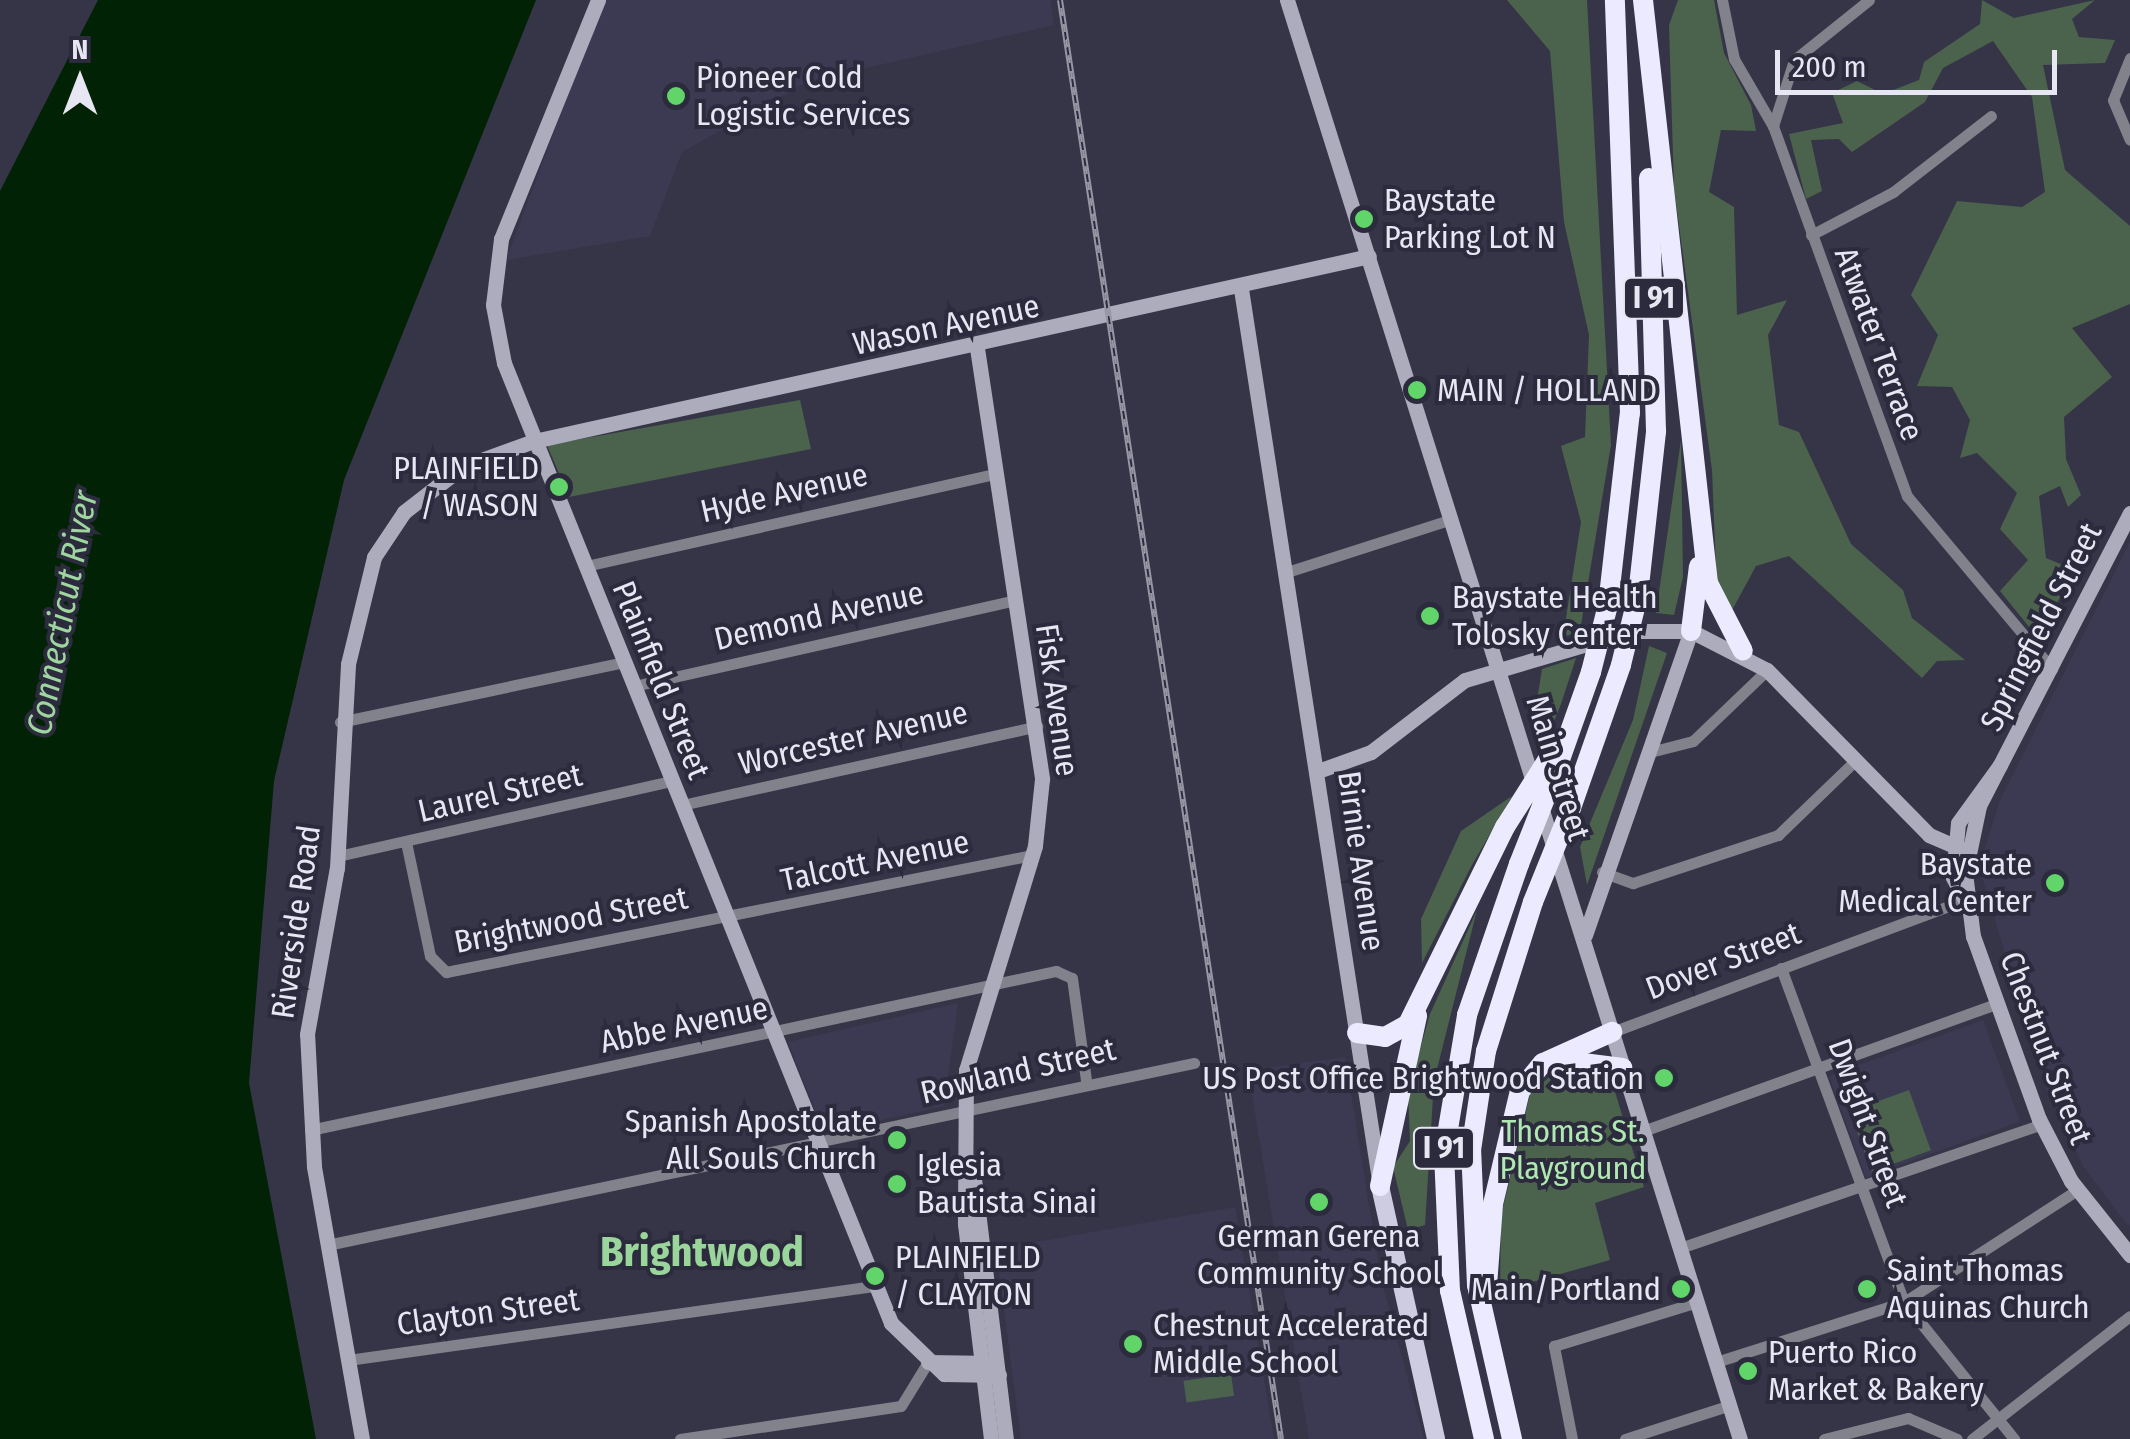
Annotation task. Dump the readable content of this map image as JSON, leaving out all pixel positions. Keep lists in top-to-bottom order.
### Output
{
  "streets": {
    "highway": ["I 91"],
    "main road": ["Birnie Avenue"],
    "street": [
      "Wason Avenue",
      "Atwater Terrace",
      "Hyde Avenue",
      "Demond Avenue",
      "Springfield Street",
      "Plainfield Street",
      "Fisk Avenue",
      "Worcester Avenue",
      "Main Street",
      "Laurel Street",
      "Talcott Avenue",
      "Brightwood Street",
      "Riverside Road",
      "Dover Street",
      "Abbe Avenue",
      "Chestnut Street",
      "Rowland Street",
      "Dwight Street",
      "Clayton Street"
    ]
  },
  "crossings": [
    ["Wason Avenue", "Plainfield Street"],
    ["Wason Avenue", "Fisk Avenue"],
    ["Wason Avenue", "Main Street"],
    ["Wason Avenue", "Birnie Avenue"],
    ["Wason Avenue", "Riverside Road"],
    ["Atwater Terrace", "Springfield Street"],
    ["Hyde Avenue", "Plainfield Street"],
    ["Hyde Avenue", "Fisk Avenue"],
    ["Demond Avenue", "Plainfield Street"],
    ["Demond Avenue", "Fisk Avenue"],
    ["Springfield Street", "Chestnut Street"],
    ["Plainfield Street", "Worcester Avenue"],
    ["Plainfield Street", "Laurel Street"],
    ["Plainfield Street", "Talcott Avenue"],
    ["Plainfield Street", "Brightwood Street"],
    ["Plainfield Street", "Riverside Road"],
    ["Plainfield Street", "Abbe Avenue"],
    ["Plainfield Street", "Rowland Street"],
    ["Plainfield Street", "Clayton Street"],
    ["Fisk Avenue", "Worcester Avenue"],
    ["Fisk Avenue", "Talcott Avenue"],
    ["Fisk Avenue", "Abbe Avenue"],
    ["Fisk Avenue", "Rowland Street"],
    ["Main Street", "Dover Street"],
    ["Laurel Street", "Brightwood Street"],
    ["Laurel Street", "Riverside Road"],
    ["Talcott Avenue", "Brightwood Street"],
    ["Riverside Road", "Abbe Avenue"],
    ["Riverside Road", "Rowland Street"],
    ["Riverside Road", "Clayton Street"],
    ["Dover Street", "Chestnut Street"],
    ["Dover Street", "Dwight Street"],
    ["Abbe Avenue", "Rowland Street"]
  ],
  "districts": ["Brightwood"],
  "water": ["Connecticut River"],
  "parks": ["Thomas St. Playground"],
  "places": [
    "Pioneer Cold Logistic Services",
    "Baystate Parking Lot N",
    "MAIN / HOLLAND",
    "PLAINFIELD / WASON",
    "Baystate Health Tolosky Center",
    "Baystate Medical Center",
    "US Post Office Brightwood Station",
    "Spanish Apostolate All Souls Church",
    "Iglesia Bautista Sinai",
    "German Gerena Community School",
    "PLAINFIELD / CLAYTON",
    "Main/Portland",
    "Saint Thomas Aquinas Church",
    "Chestnut Accelerated Middle School",
    "Puerto Rico Market & Bakery"
  ],
  "scale_bar": "200 m",
  "north": "top"
}
